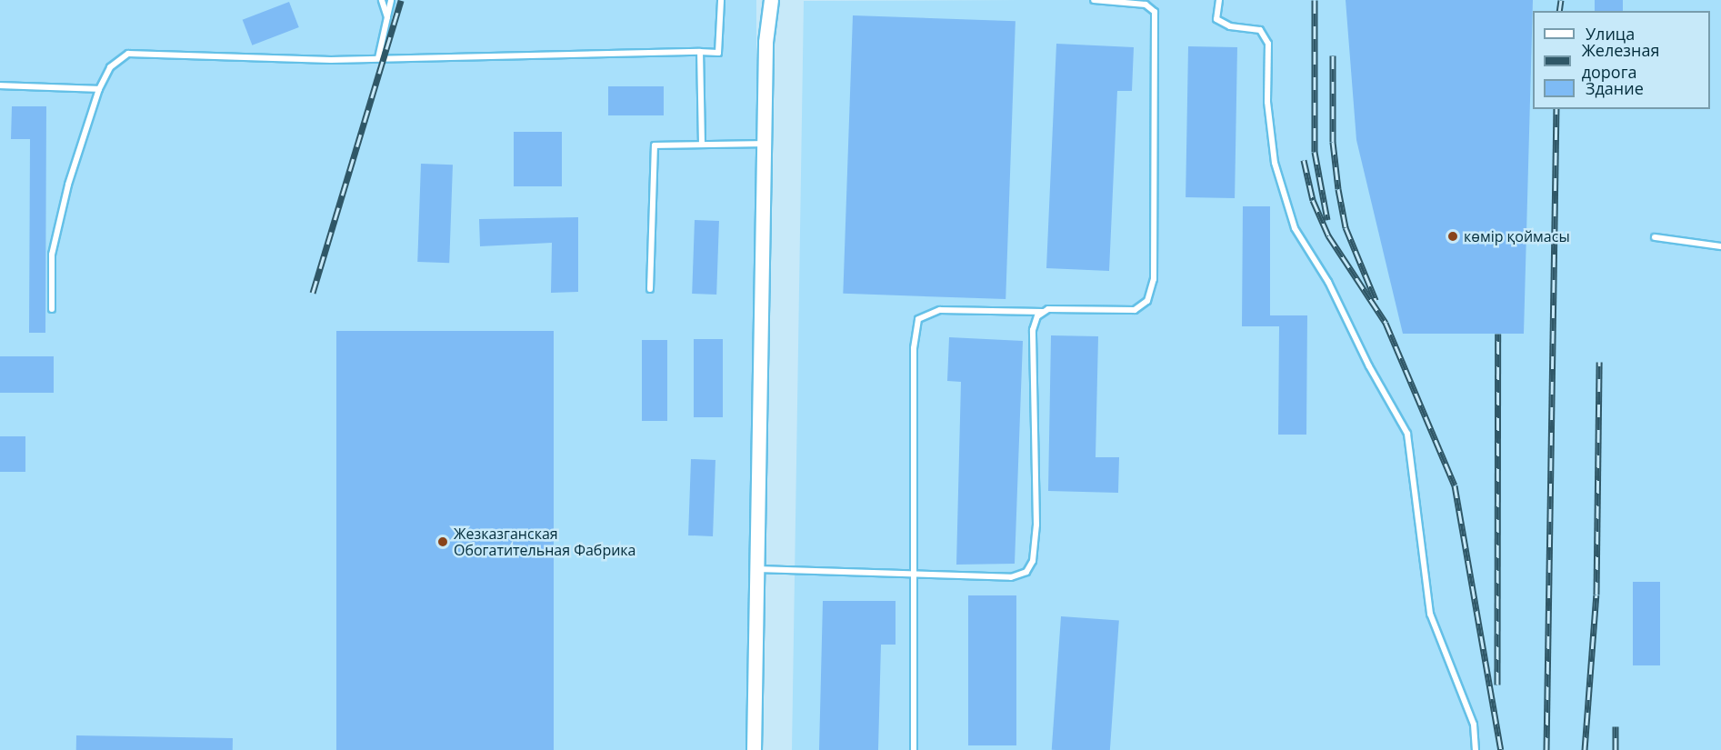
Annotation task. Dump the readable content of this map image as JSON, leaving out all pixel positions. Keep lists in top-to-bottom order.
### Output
{
  "places": ["көмір қоймасы", "Жезказганская Обогатительная Фабрика"],
  "legend": ["Улица", "Железная дорога", "Здание"]
}
